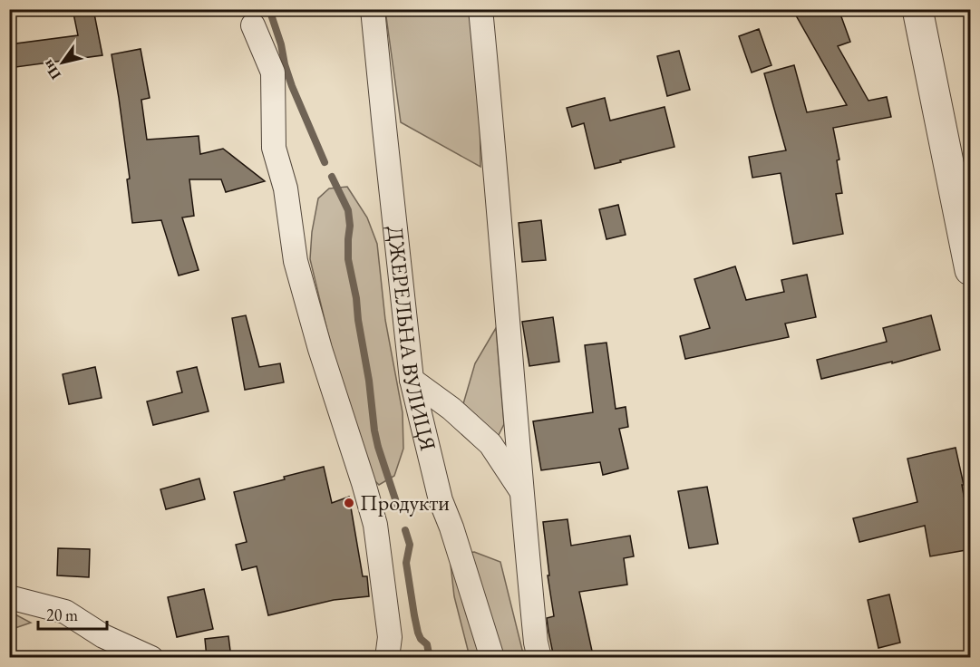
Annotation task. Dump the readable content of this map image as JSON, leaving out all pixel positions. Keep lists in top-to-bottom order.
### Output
{
  "streets": {
    "street": ["ДЖЕРЕЛЬНА ВУЛИЦЯ"]
  },
  "places": ["Продукти"],
  "scale_bar": "20 m",
  "north": "bottom left"
}
